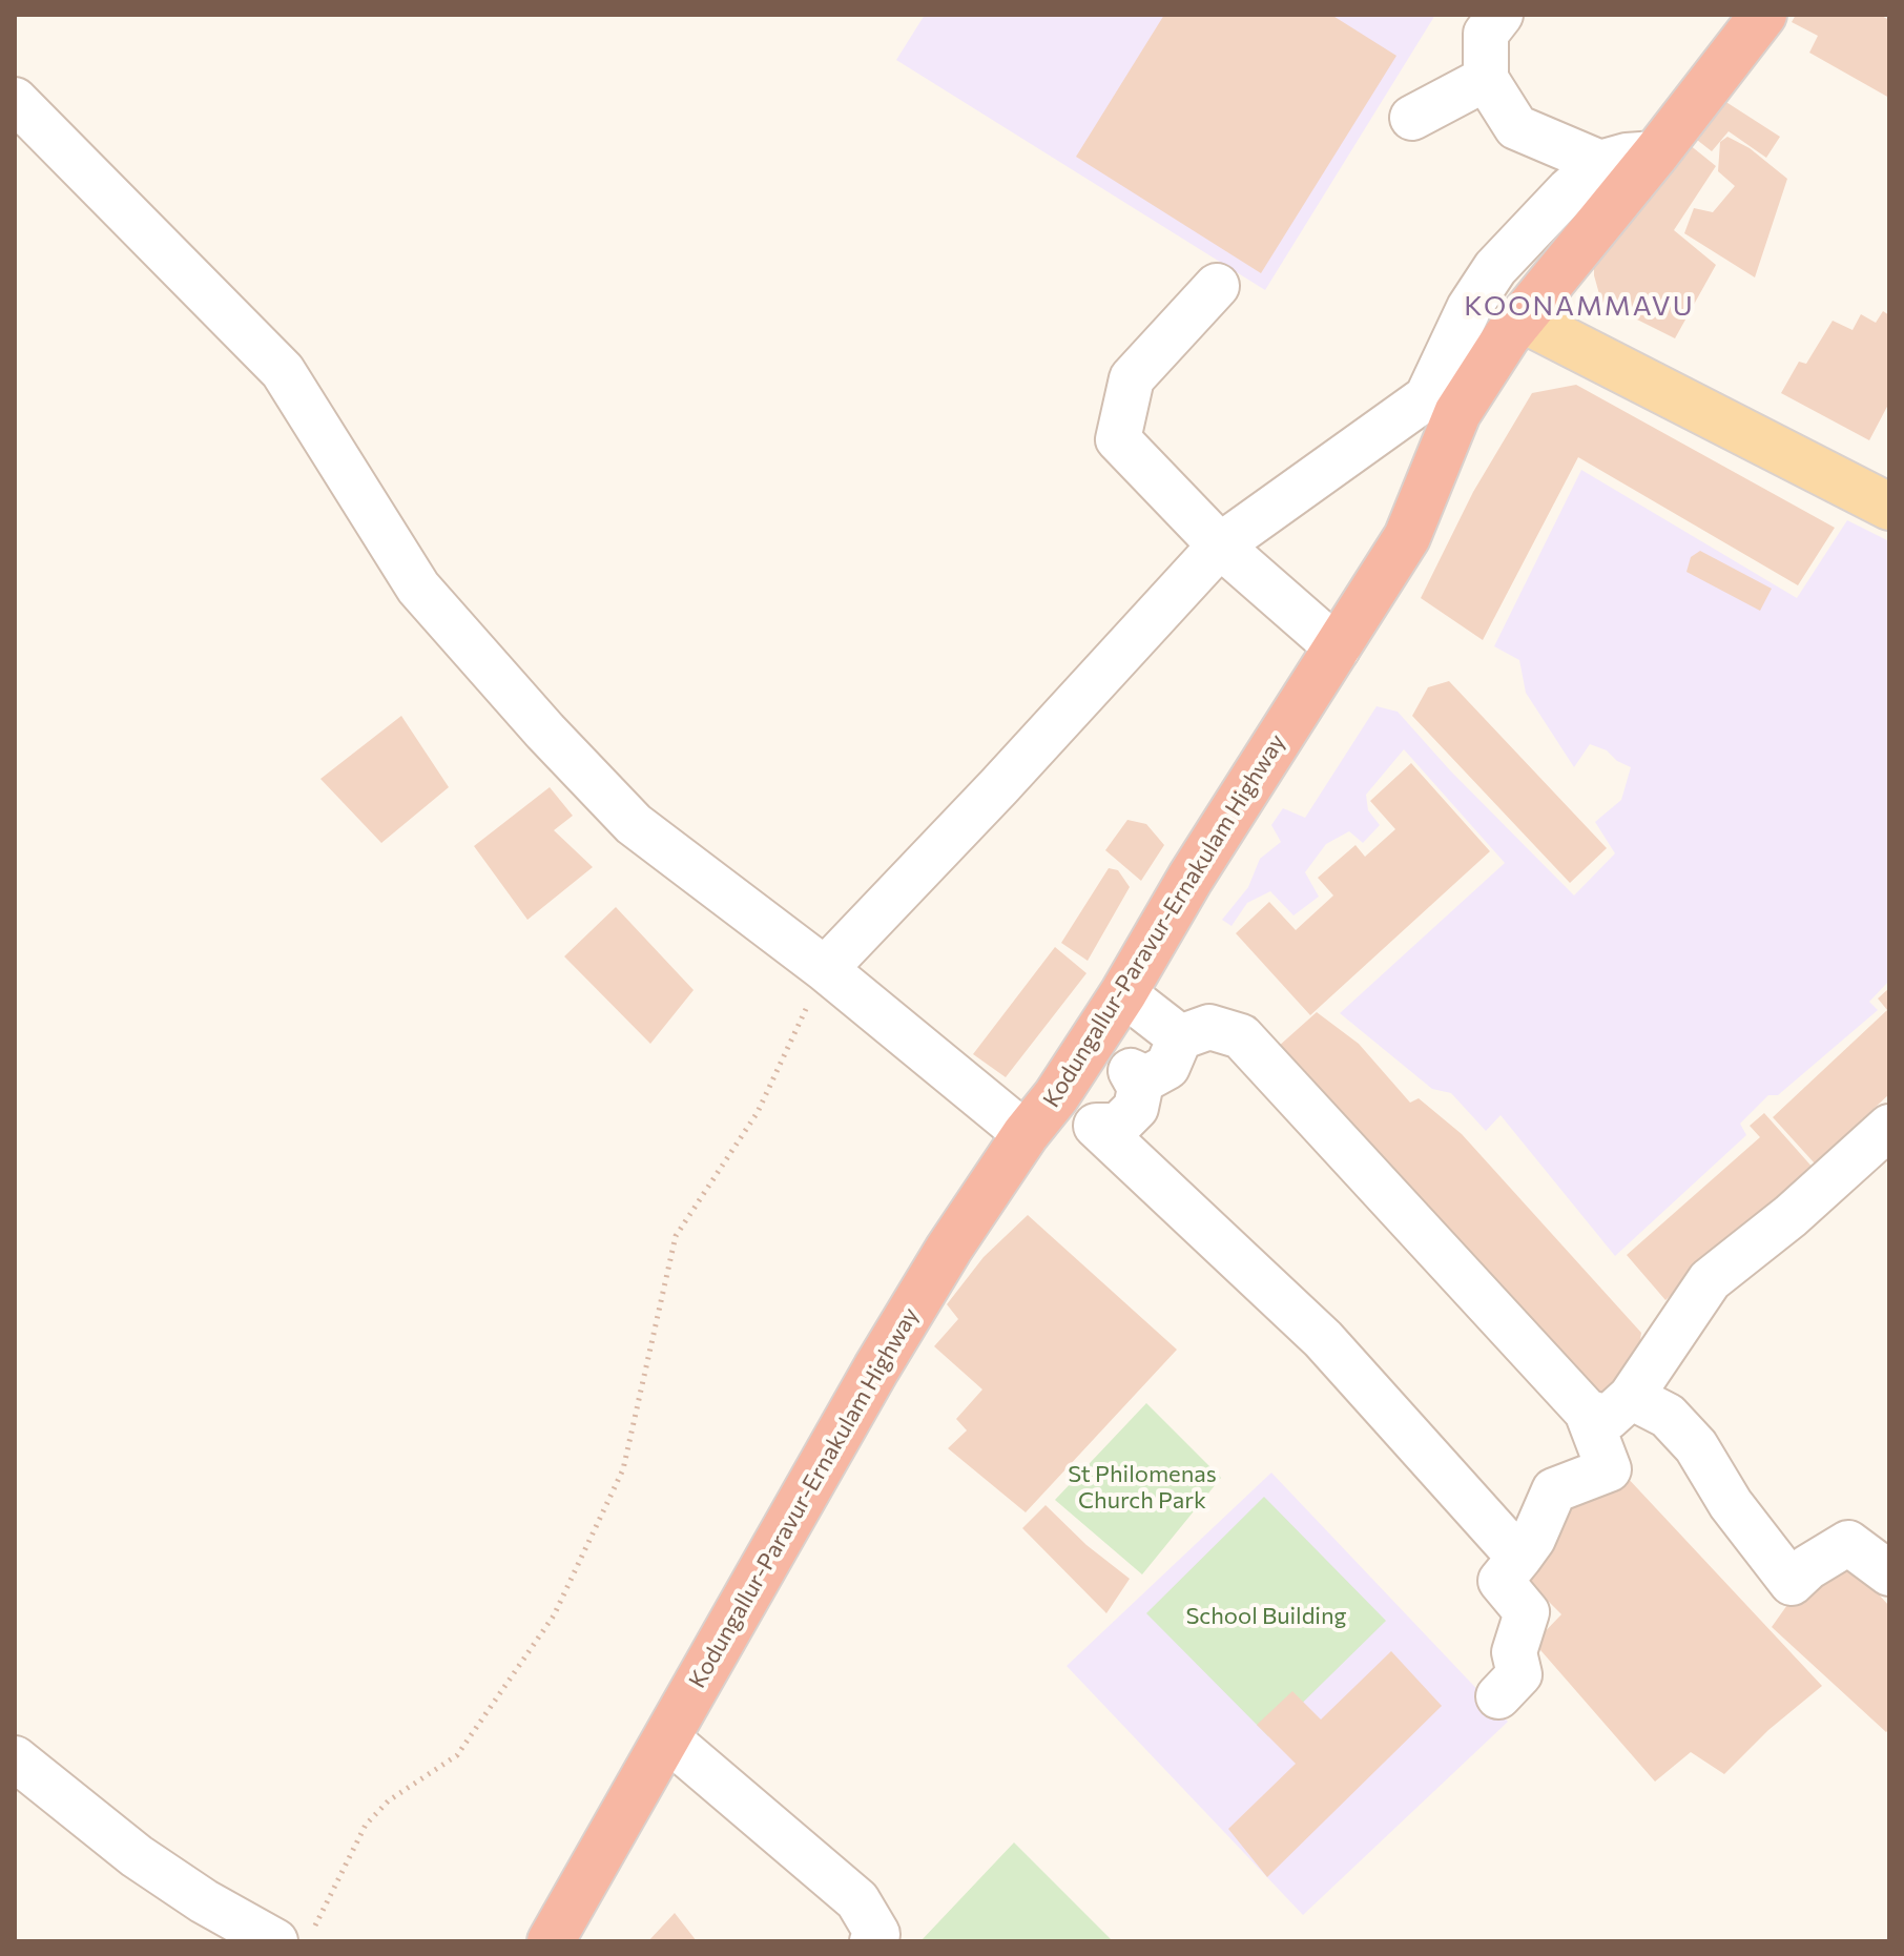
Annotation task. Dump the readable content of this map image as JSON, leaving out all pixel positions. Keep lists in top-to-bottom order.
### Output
{
  "streets": {
    "highway": ["Kodungallur-Paravur-Ernakulam Highway"]
  },
  "districts": ["KOONAMMAVU"],
  "parks": ["St Philomenas Church Park", "School Building"]
}
